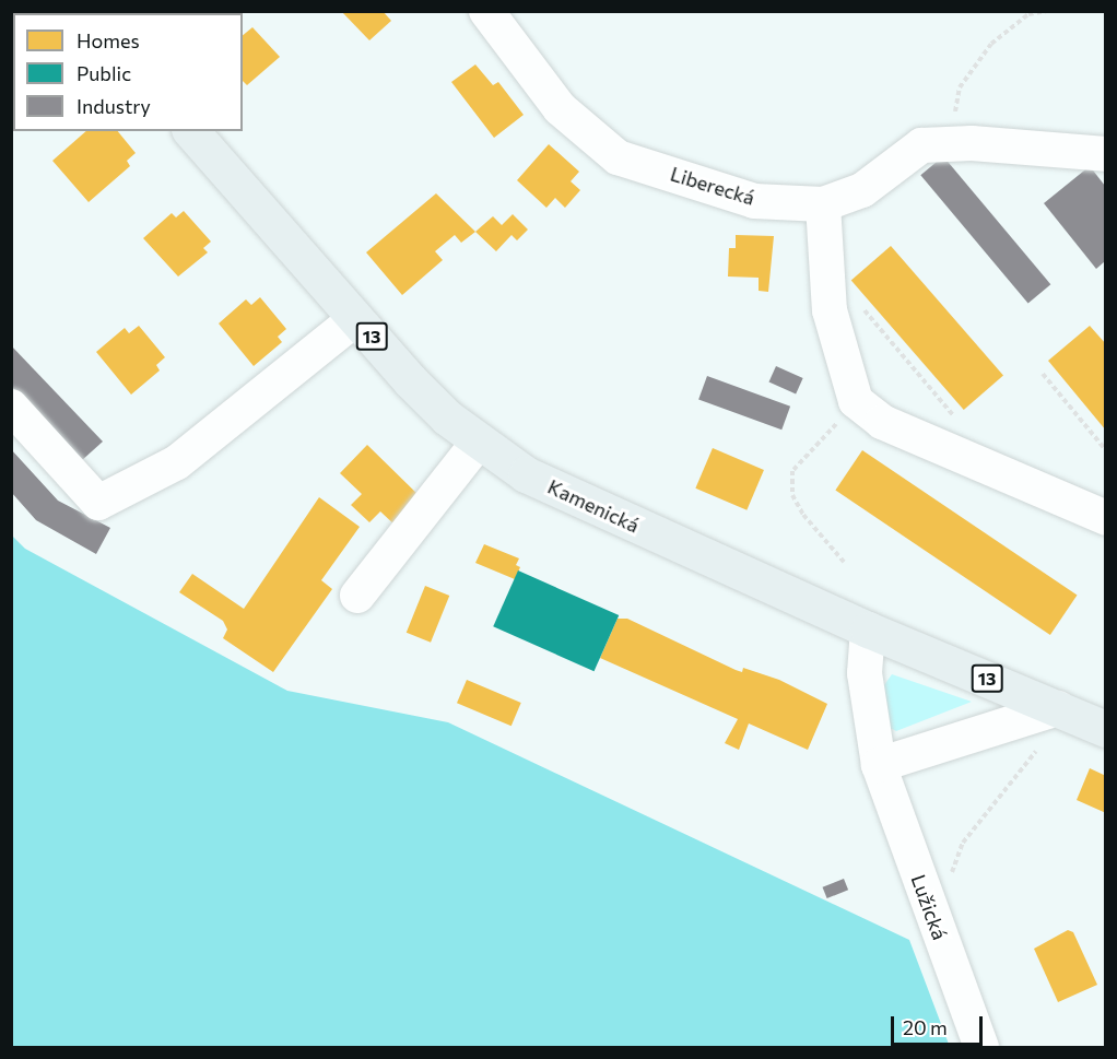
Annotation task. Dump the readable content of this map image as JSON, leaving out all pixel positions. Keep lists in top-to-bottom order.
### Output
{
  "streets": {
    "main road": ["13", "Kamenická"],
    "street": ["Liberecká", "Lužická"]
  },
  "crossings": [
    ["Kamenická", "Lužická"]
  ],
  "legend": ["Homes", "Public", "Industry"],
  "scale_bar": "20 m"
}
